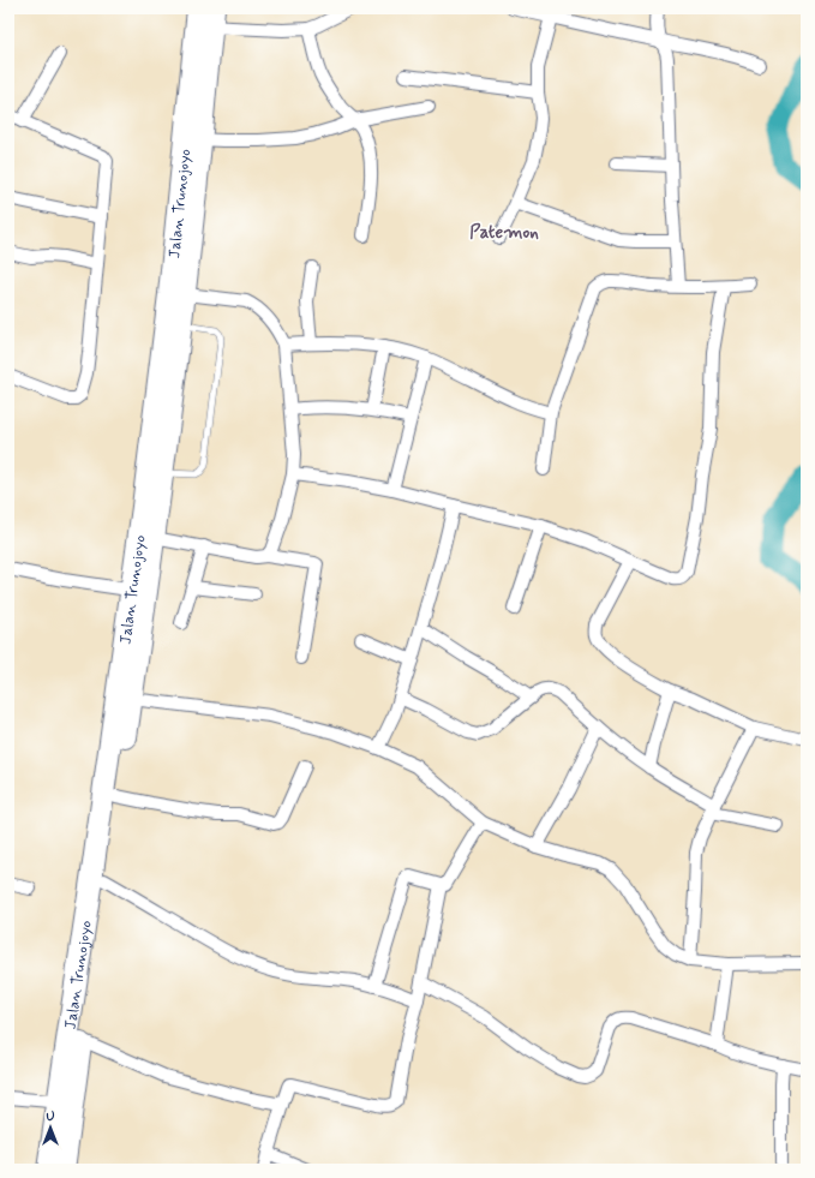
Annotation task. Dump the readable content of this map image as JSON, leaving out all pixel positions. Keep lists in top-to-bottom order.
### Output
{
  "streets": {
    "highway": ["Jalan Trunojoyo"]
  },
  "districts": ["Patemon"],
  "north": "top"
}
